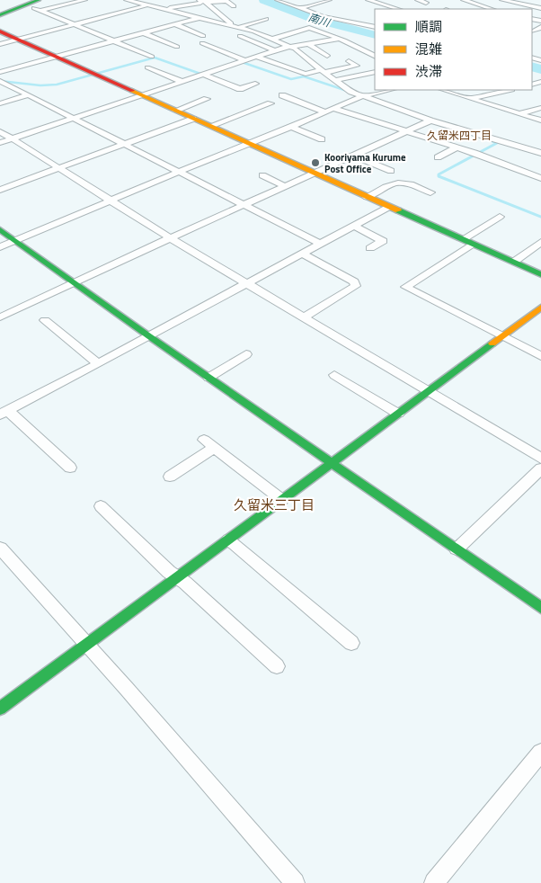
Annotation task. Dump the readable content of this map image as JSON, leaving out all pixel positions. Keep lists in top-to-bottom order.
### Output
{
  "districts": ["久留米四丁目", "久留米三丁目"],
  "water": ["南川"],
  "places": ["Kooriyama Kurume Post Office"],
  "legend": ["順調", "混雑", "渋滞"]
}
